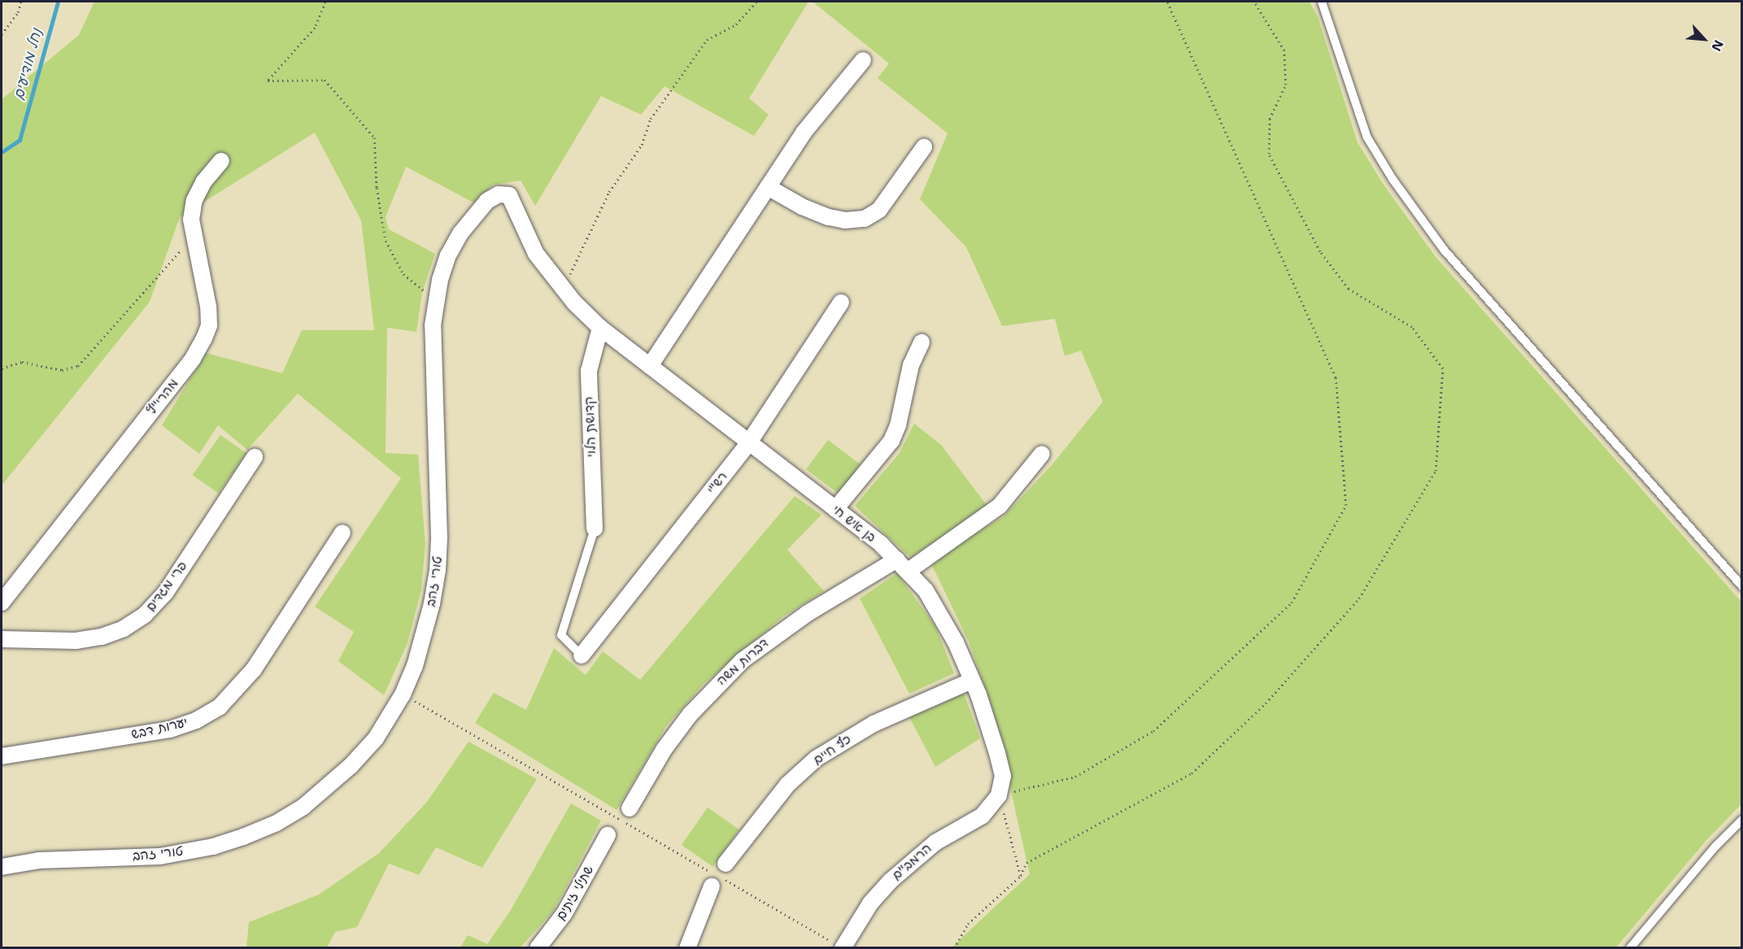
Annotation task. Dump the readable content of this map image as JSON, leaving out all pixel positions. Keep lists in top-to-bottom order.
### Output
{
  "streets": {
    "street": [
      "מהרי\"ץ",
      "קדושת הלוי",
      "רש\"י",
      "בן איש חי",
      "טורי זהב",
      "פרי מגדים",
      "דברות משה",
      "יערות דבש",
      "כף חיים",
      "הרמב\"ם",
      "שתילי זיתים"
    ]
  },
  "crossings": [
    ["קדושת הלוי", "בן איש חי"],
    ["קדושת הלוי", "טורי זהב"],
    ["רש\"י", "בן איש חי"],
    ["בן איש חי", "טורי זהב"],
    ["בן איש חי", "דברות משה"],
    ["בן איש חי", "כף חיים"],
    ["בן איש חי", "הרמב\"ם"]
  ],
  "water": ["נחל מודיעים"],
  "north": "bottom right"
}
